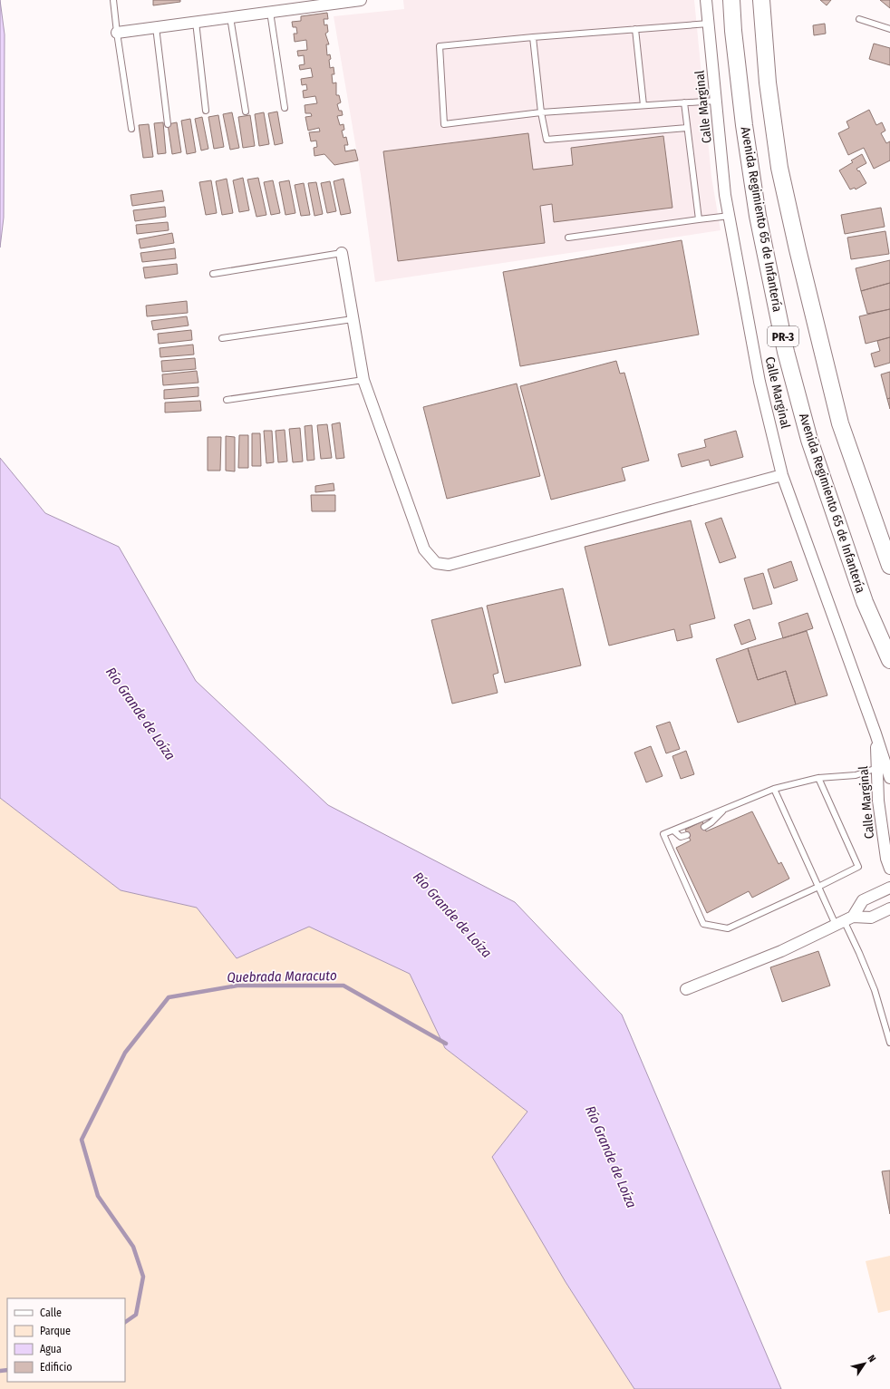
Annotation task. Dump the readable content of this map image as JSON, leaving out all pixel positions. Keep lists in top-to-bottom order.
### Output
{
  "streets": {
    "main road": ["Avenida Regimiento 65 de Infantería", "PR-3"],
    "street": ["Calle Marginal"]
  },
  "water": ["Río Grande de Loíza", "Quebrada Maracuto"],
  "legend": [
    "Calle",
    "Parque",
    "Agua",
    "Edificio"
  ],
  "north": "top right"
}
